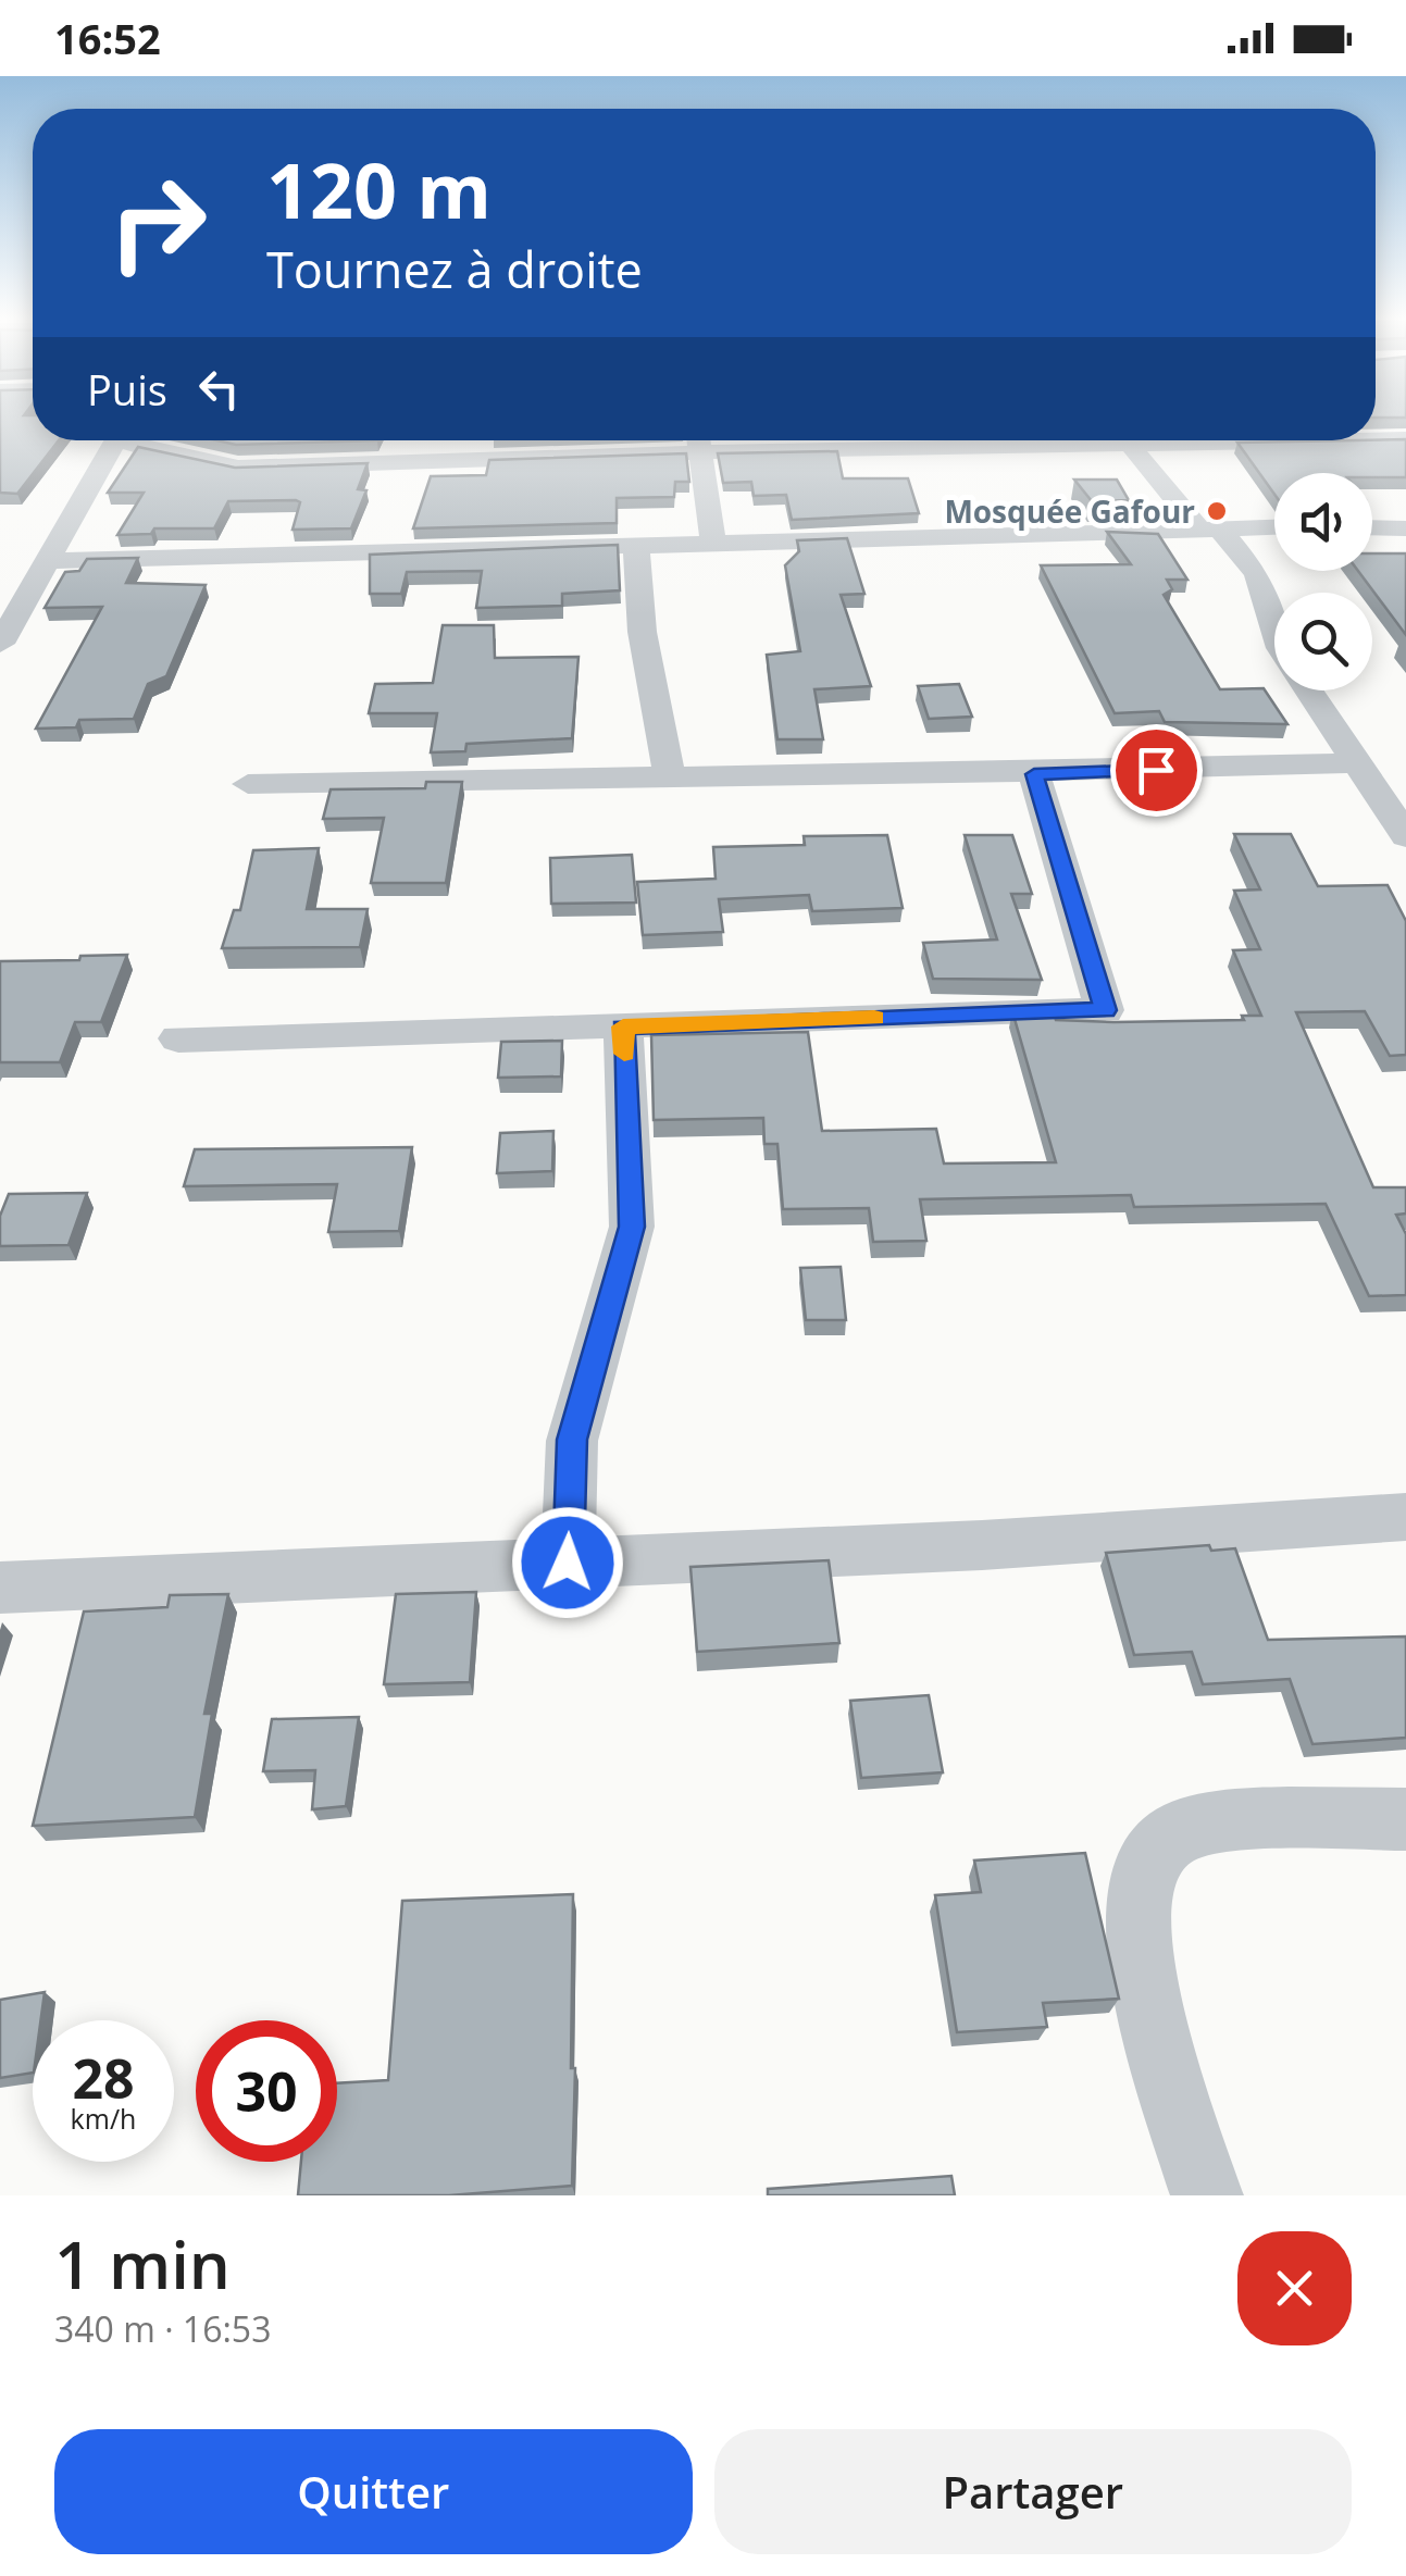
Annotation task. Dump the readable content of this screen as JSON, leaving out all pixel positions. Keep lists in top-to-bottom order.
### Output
{
  "places": ["Mosquée Gafour"],
  "page": {
    "status": "16:52",
    "turn": ["120 m", "Tournez à droite"],
    "then": "Puis",
    "speed": "28 km/h",
    "limit": "30",
    "heading": ["1 min", "340 m · 16:53"],
    "buttons": ["Quitter", "Partager"]
  }
}
